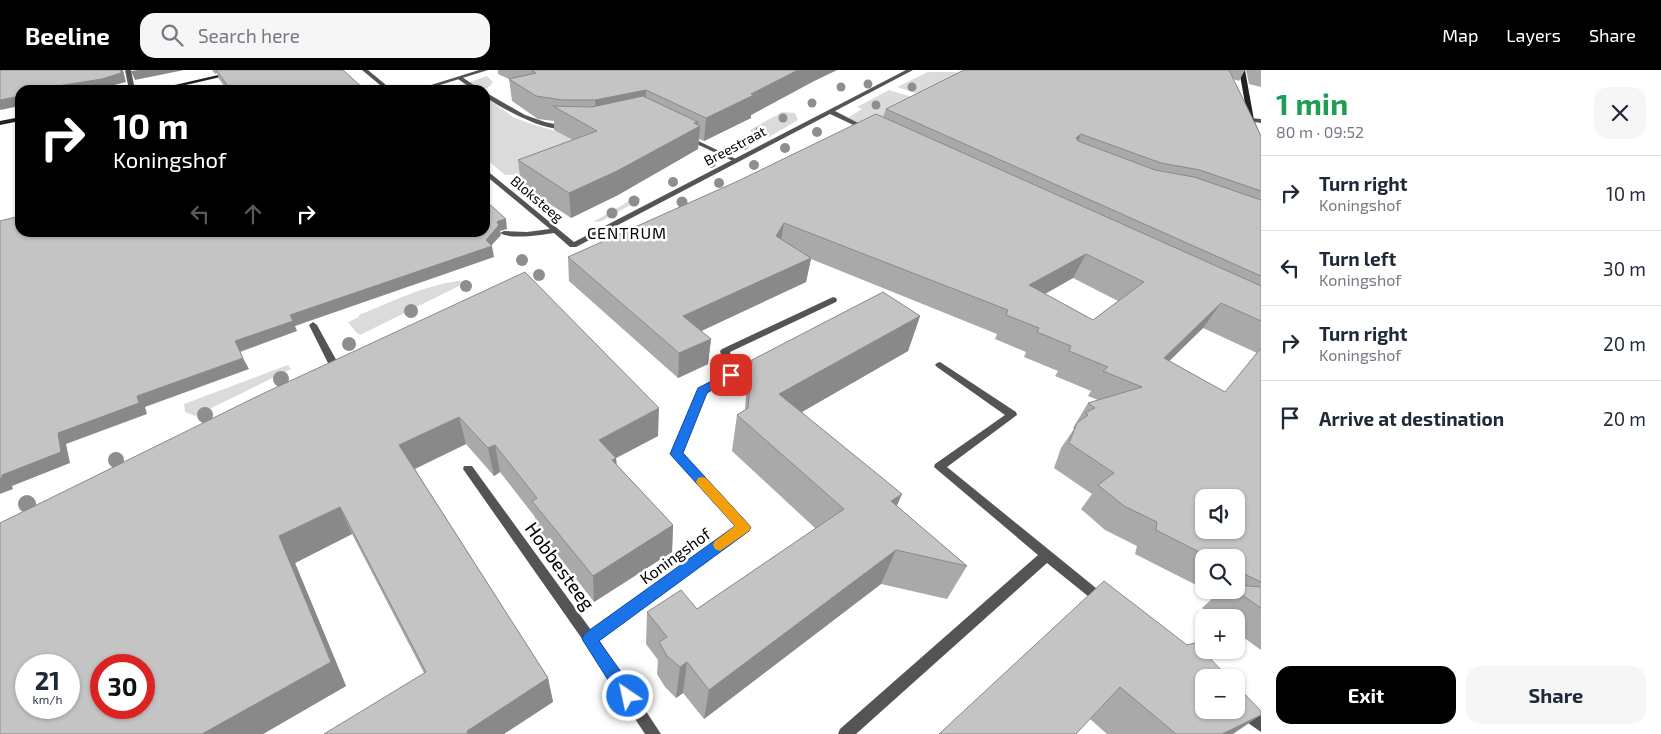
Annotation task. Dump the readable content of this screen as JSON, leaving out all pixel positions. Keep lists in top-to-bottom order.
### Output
{
  "streets": {
    "street": [
      "Breestraat",
      "Bloksteeg",
      "Koningshof",
      "Hobbesteeg"
    ]
  },
  "crossings": [
    ["Breestraat", "Bloksteeg"],
    ["Koningshof", "Hobbesteeg"]
  ],
  "districts": ["CENTRUM"],
  "page": {
    "header": "Beeline",
    "search": "Search here",
    "nav": ["Map", "Layers", "Share"],
    "heading": ["1 min", "80 m · 09:52"],
    "turn": ["10 m", "Koningshof"],
    "list": [
      {
        "name": "Turn right",
        "note": "Koningshof",
        "value": "10 m"
      },
      {
        "name": "Turn left",
        "note": "Koningshof",
        "value": "30 m"
      },
      {
        "name": "Turn right",
        "note": "Koningshof",
        "value": "20 m"
      },
      {
        "name": "Arrive at destination",
        "value": "20 m"
      }
    ],
    "map_buttons": ["+", "−"],
    "speed": "21 km/h",
    "limit": "30",
    "buttons": ["Exit", "Share"]
  }
}
